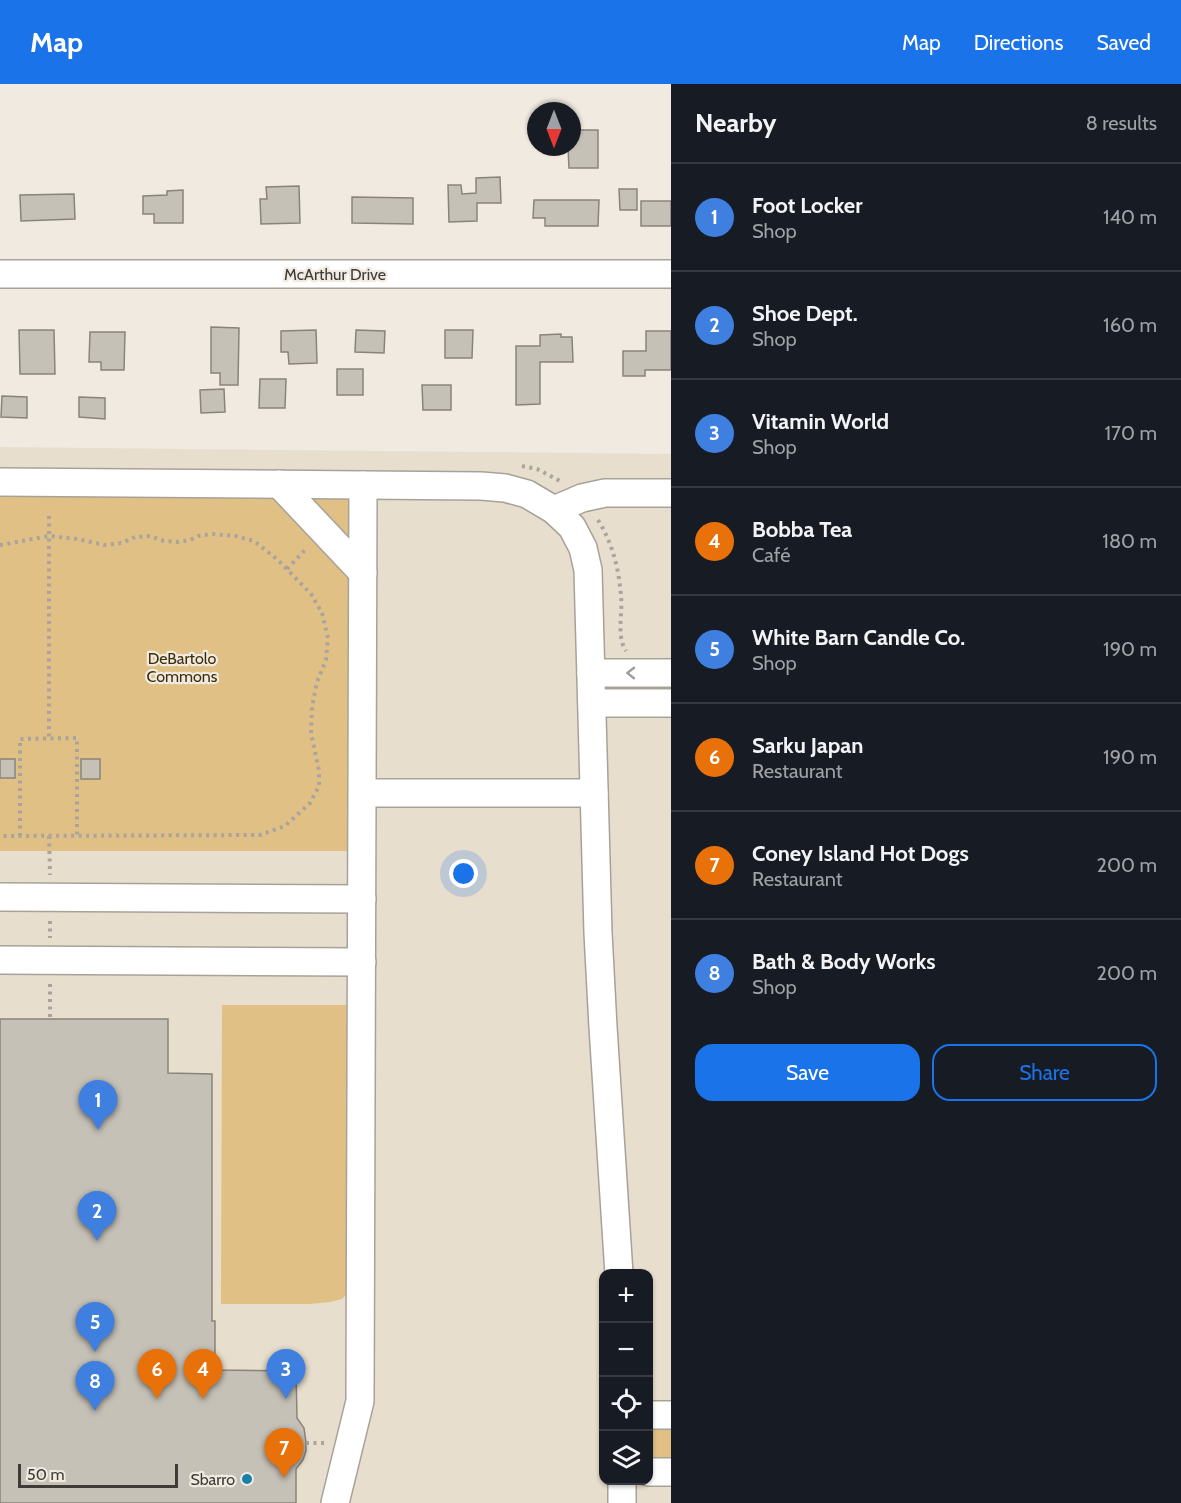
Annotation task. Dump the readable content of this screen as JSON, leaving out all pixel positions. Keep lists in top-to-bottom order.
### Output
{
  "streets": {
    "street": ["McArthur Drive"]
  },
  "parks": ["DeBartolo Commons"],
  "places": ["Sbarro"],
  "scale_bar": "50 m",
  "north": "bottom",
  "page": {
    "header": "Map",
    "nav": ["Map", "Directions", "Saved"],
    "heading": ["Nearby", "8 results"],
    "list": [
      {
        "mark": "1",
        "name": "Foot Locker",
        "note": "Shop",
        "value": "140 m"
      },
      {
        "mark": "2",
        "name": "Shoe Dept.",
        "note": "Shop",
        "value": "160 m"
      },
      {
        "mark": "3",
        "name": "Vitamin World",
        "note": "Shop",
        "value": "170 m"
      },
      {
        "mark": "4",
        "name": "Bobba Tea",
        "note": "Café",
        "value": "180 m"
      },
      {
        "mark": "5",
        "name": "White Barn Candle Co.",
        "note": "Shop",
        "value": "190 m"
      },
      {
        "mark": "6",
        "name": "Sarku Japan",
        "note": "Restaurant",
        "value": "190 m"
      },
      {
        "mark": "7",
        "name": "Coney Island Hot Dogs",
        "note": "Restaurant",
        "value": "200 m"
      },
      {
        "mark": "8",
        "name": "Bath & Body Works",
        "note": "Shop",
        "value": "200 m"
      }
    ],
    "buttons": ["Save", "Share"],
    "pins": [
      "1",
      "2",
      "5",
      "3",
      "4",
      "6",
      "8",
      "7"
    ],
    "map_buttons": ["+", "−"],
    "scale": "50 m"
  }
}
